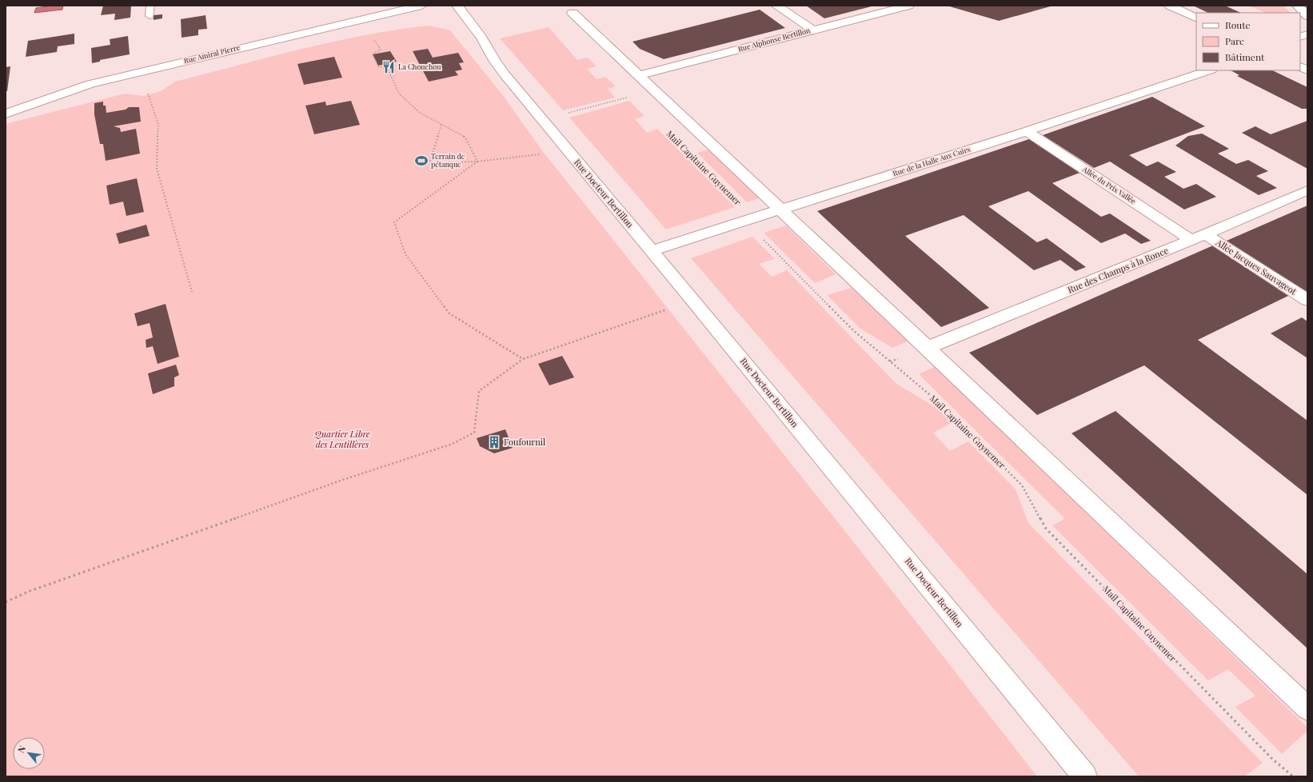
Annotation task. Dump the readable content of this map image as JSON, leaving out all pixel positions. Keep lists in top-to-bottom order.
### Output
{
  "streets": {
    "street": [
      "Rue Alphonse Bertillon",
      "Rue Amiral Pierre",
      "Rue de la Halle Aux Cuirs",
      "Allée du Prix Vallée",
      "Rue Docteur Bertillon",
      "Allée Jacques Sauvageot",
      "Rue des Champs à la Ronce"
    ],
    "path": ["Mail Capitaine Guynemer"]
  },
  "crossings": [
    ["Rue de la Halle Aux Cuirs", "Mail Capitaine Guynemer"],
    ["Rue de la Halle Aux Cuirs", "Allée du Prix Vallée"],
    ["Rue de la Halle Aux Cuirs", "Rue Docteur Bertillon"],
    ["Allée du Prix Vallée", "Rue des Champs à la Ronce"],
    ["Allée Jacques Sauvageot", "Rue des Champs à la Ronce"]
  ],
  "parks": ["Quartier Libre des Lentillères"],
  "places": {
    "restaurant": ["La Chouchou"],
    "sports": ["Terrain de pétanque"],
    "building": ["Foufournil"]
  },
  "legend": ["Route", "Parc", "Bâtiment"],
  "north": "top left"
}
